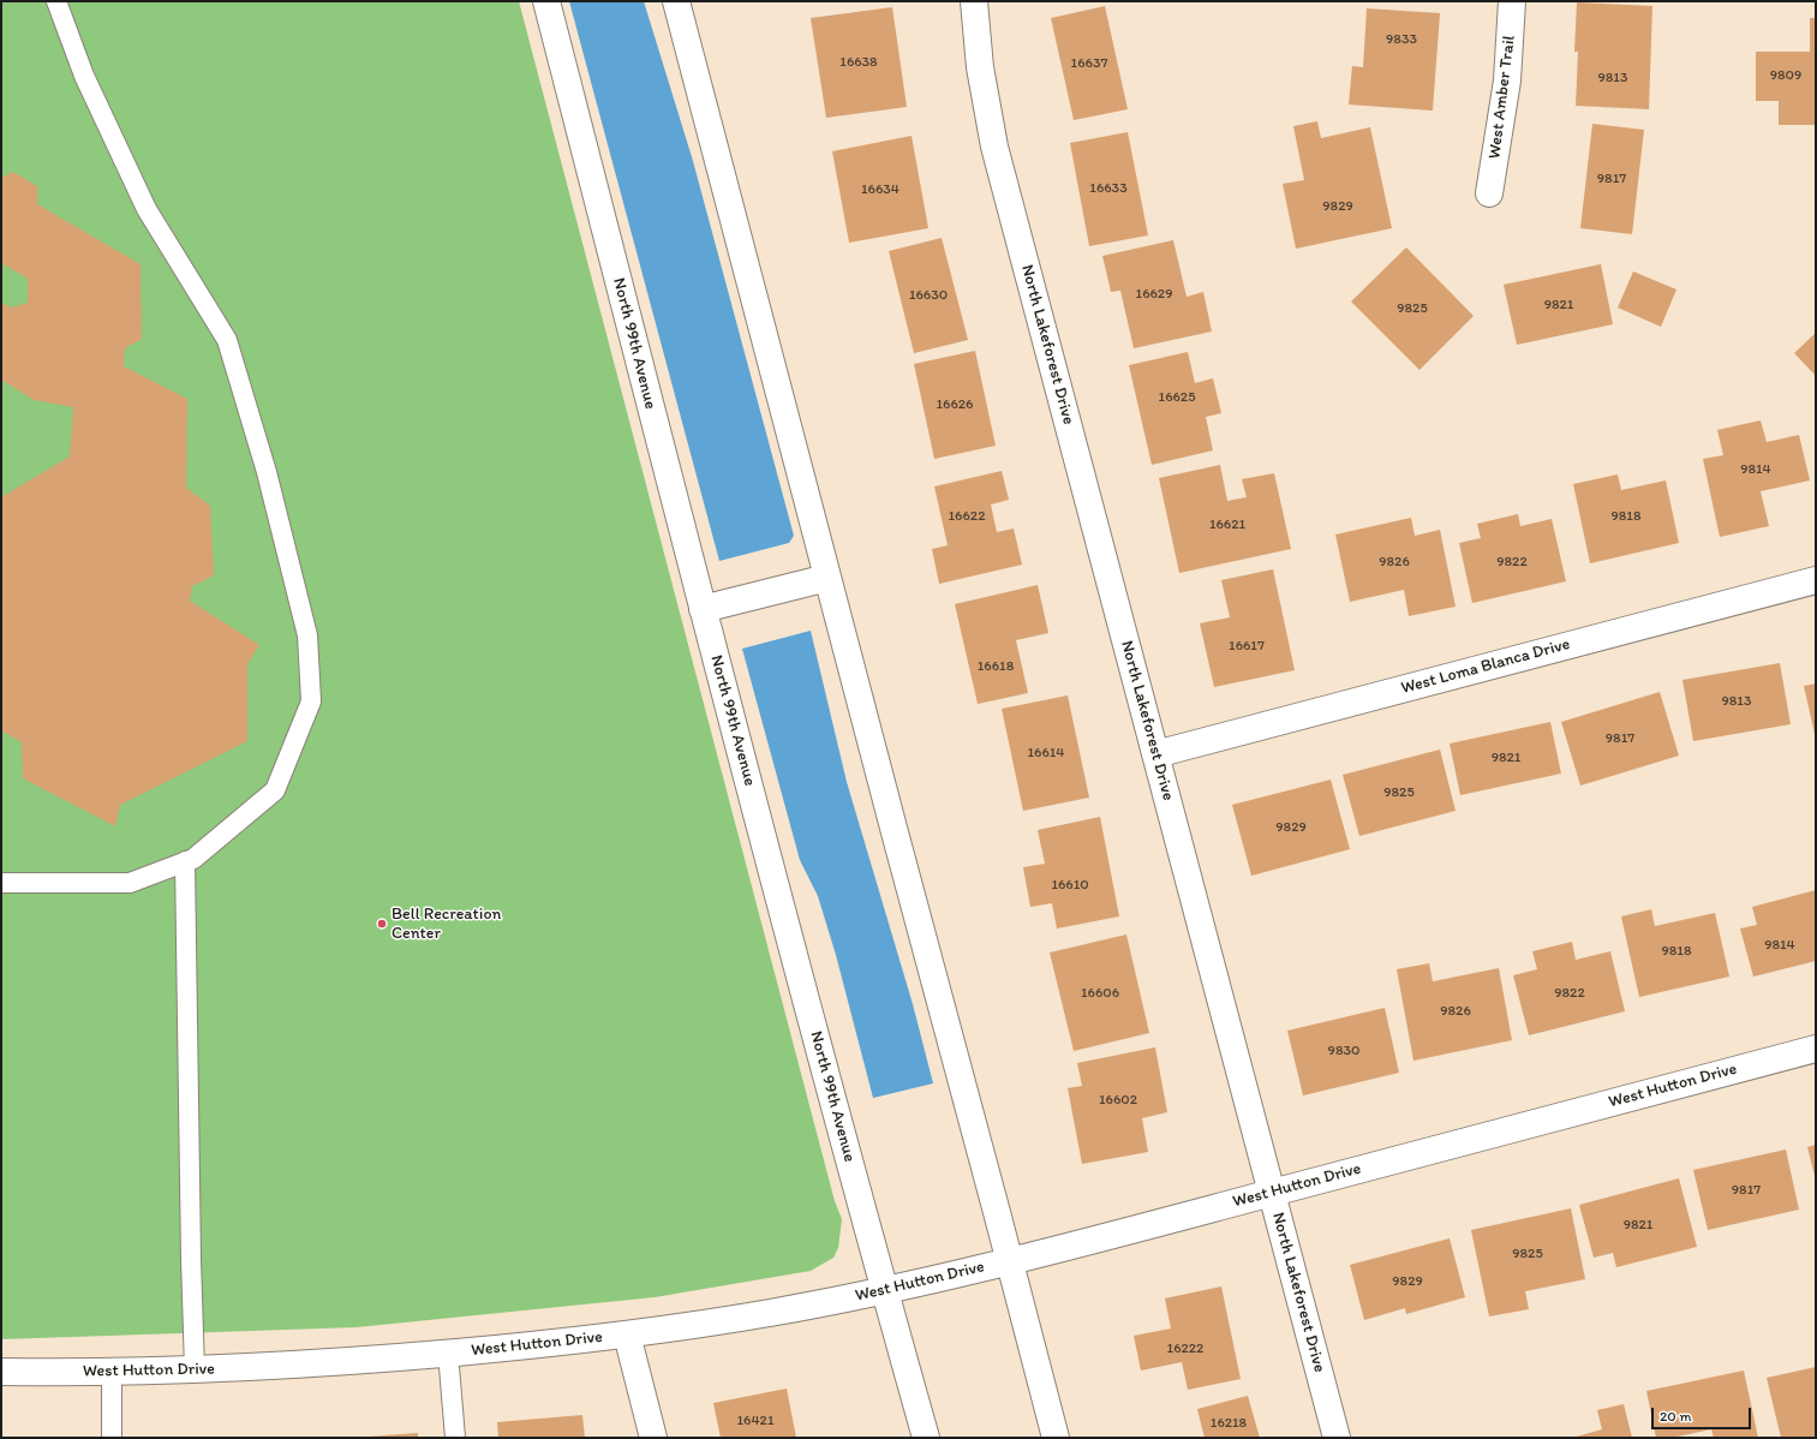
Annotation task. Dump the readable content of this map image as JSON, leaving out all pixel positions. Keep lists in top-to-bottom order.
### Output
{
  "streets": {
    "street": [
      "West Amber Trail",
      "North 99th Avenue",
      "North Lakeforest Drive",
      "West Loma Blanca Drive",
      "West Hutton Drive"
    ]
  },
  "crossings": [
    ["North 99th Avenue", "West Hutton Drive"],
    ["North Lakeforest Drive", "West Loma Blanca Drive"],
    ["North Lakeforest Drive", "West Hutton Drive"]
  ],
  "places": ["Bell Recreation Center"],
  "house_numbers": [
    "9833",
    "16638",
    "16637",
    "9809",
    "9813",
    "9817",
    "16633",
    "16634",
    "9829",
    "16629",
    "16630",
    "9821",
    "9825",
    "16625",
    "16626",
    "9814",
    "16622",
    "9818",
    "16621",
    "9826",
    "9822",
    "16617",
    "16618",
    "9813",
    "9817",
    "16614",
    "9821",
    "9825",
    "9829",
    "16610",
    "9814",
    "9818",
    "16606",
    "9822",
    "9826",
    "9830",
    "16602",
    "9817",
    "9821",
    "9825",
    "9829",
    "16222",
    "16421",
    "16218"
  ],
  "scale_bar": "20 m"
}
